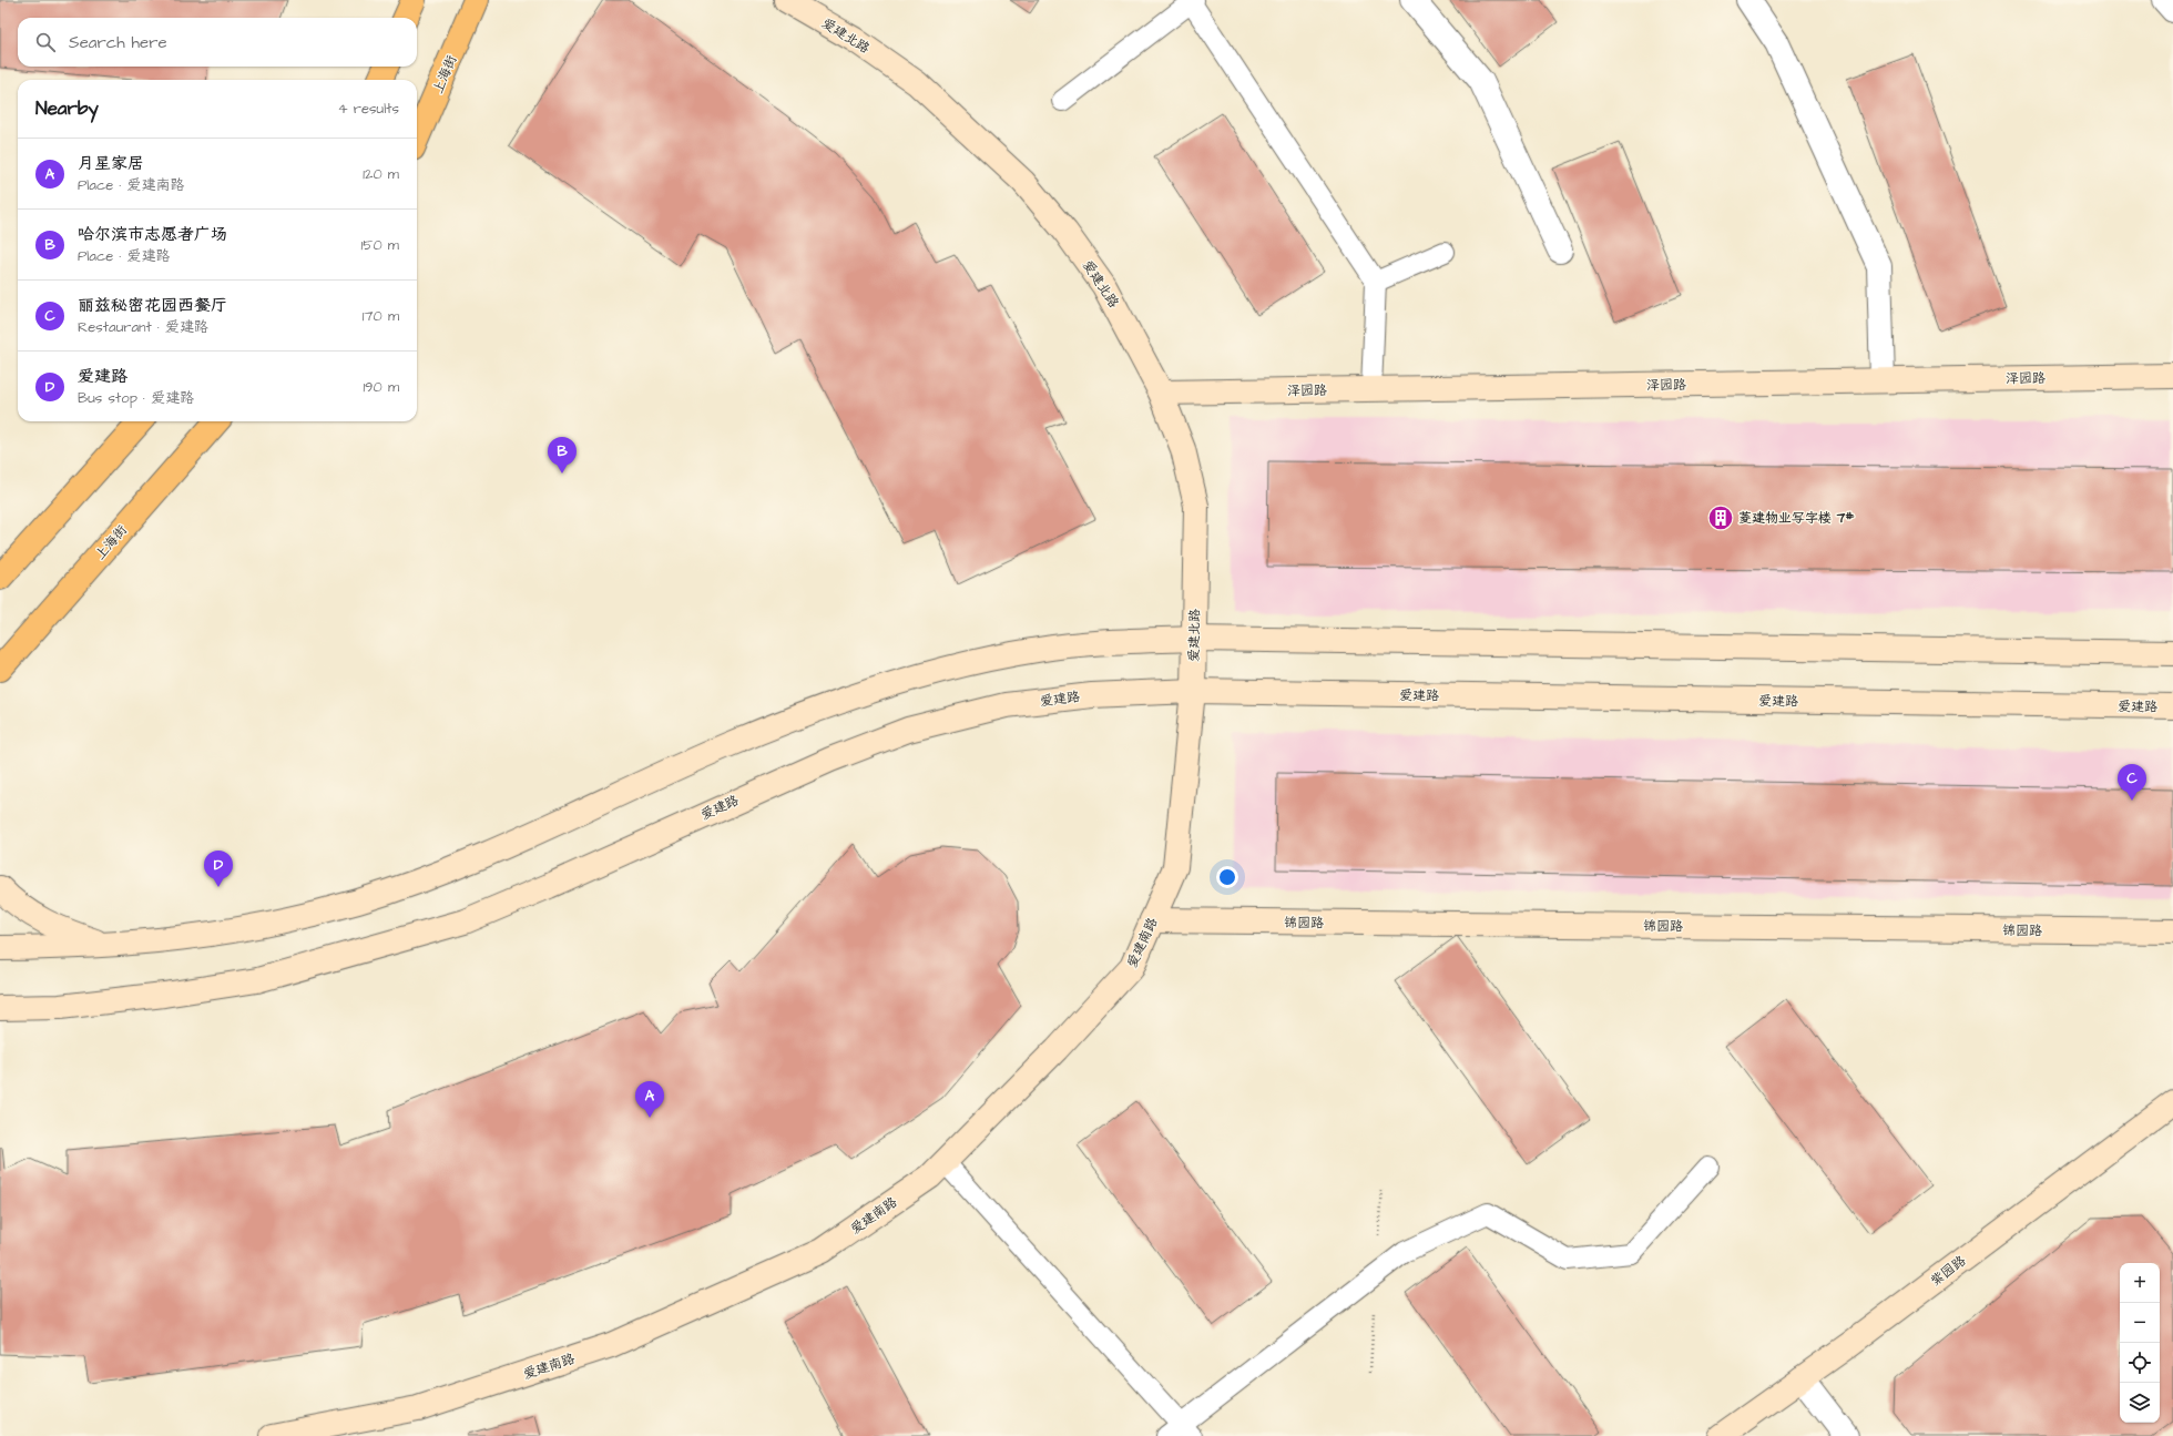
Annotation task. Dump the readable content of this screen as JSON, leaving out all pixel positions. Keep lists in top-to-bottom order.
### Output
{
  "streets": {
    "main road": ["上海街"],
    "street": [
      "爱建北路",
      "泽园路",
      "爱建路",
      "锦园路",
      "爱建南路",
      "紫园路"
    ]
  },
  "crossings": [
    ["爱建北路", "泽园路"],
    ["爱建北路", "爱建路"],
    ["爱建北路", "爱建南路"],
    ["爱建路", "爱建南路"],
    ["锦园路", "爱建南路"]
  ],
  "places": {
    "building": ["菱建物业写字楼 7#"]
  },
  "page": {
    "search": "Search here",
    "heading": ["Nearby", "4 results"],
    "list": [
      {
        "mark": "A",
        "name": "月星家居",
        "note": "Place · 爱建南路",
        "value": "120 m"
      },
      {
        "mark": "B",
        "name": "哈尔滨市志愿者广场",
        "note": "Place · 爱建路",
        "value": "150 m"
      },
      {
        "mark": "C",
        "name": "丽兹秘密花园西餐厅",
        "note": "Restaurant · 爱建路",
        "value": "170 m"
      },
      {
        "mark": "D",
        "name": "爱建路",
        "note": "Bus stop · 爱建路",
        "value": "190 m"
      }
    ],
    "pins": [
      "B",
      "C",
      "D",
      "A"
    ],
    "map_buttons": ["+", "−"]
  }
}
